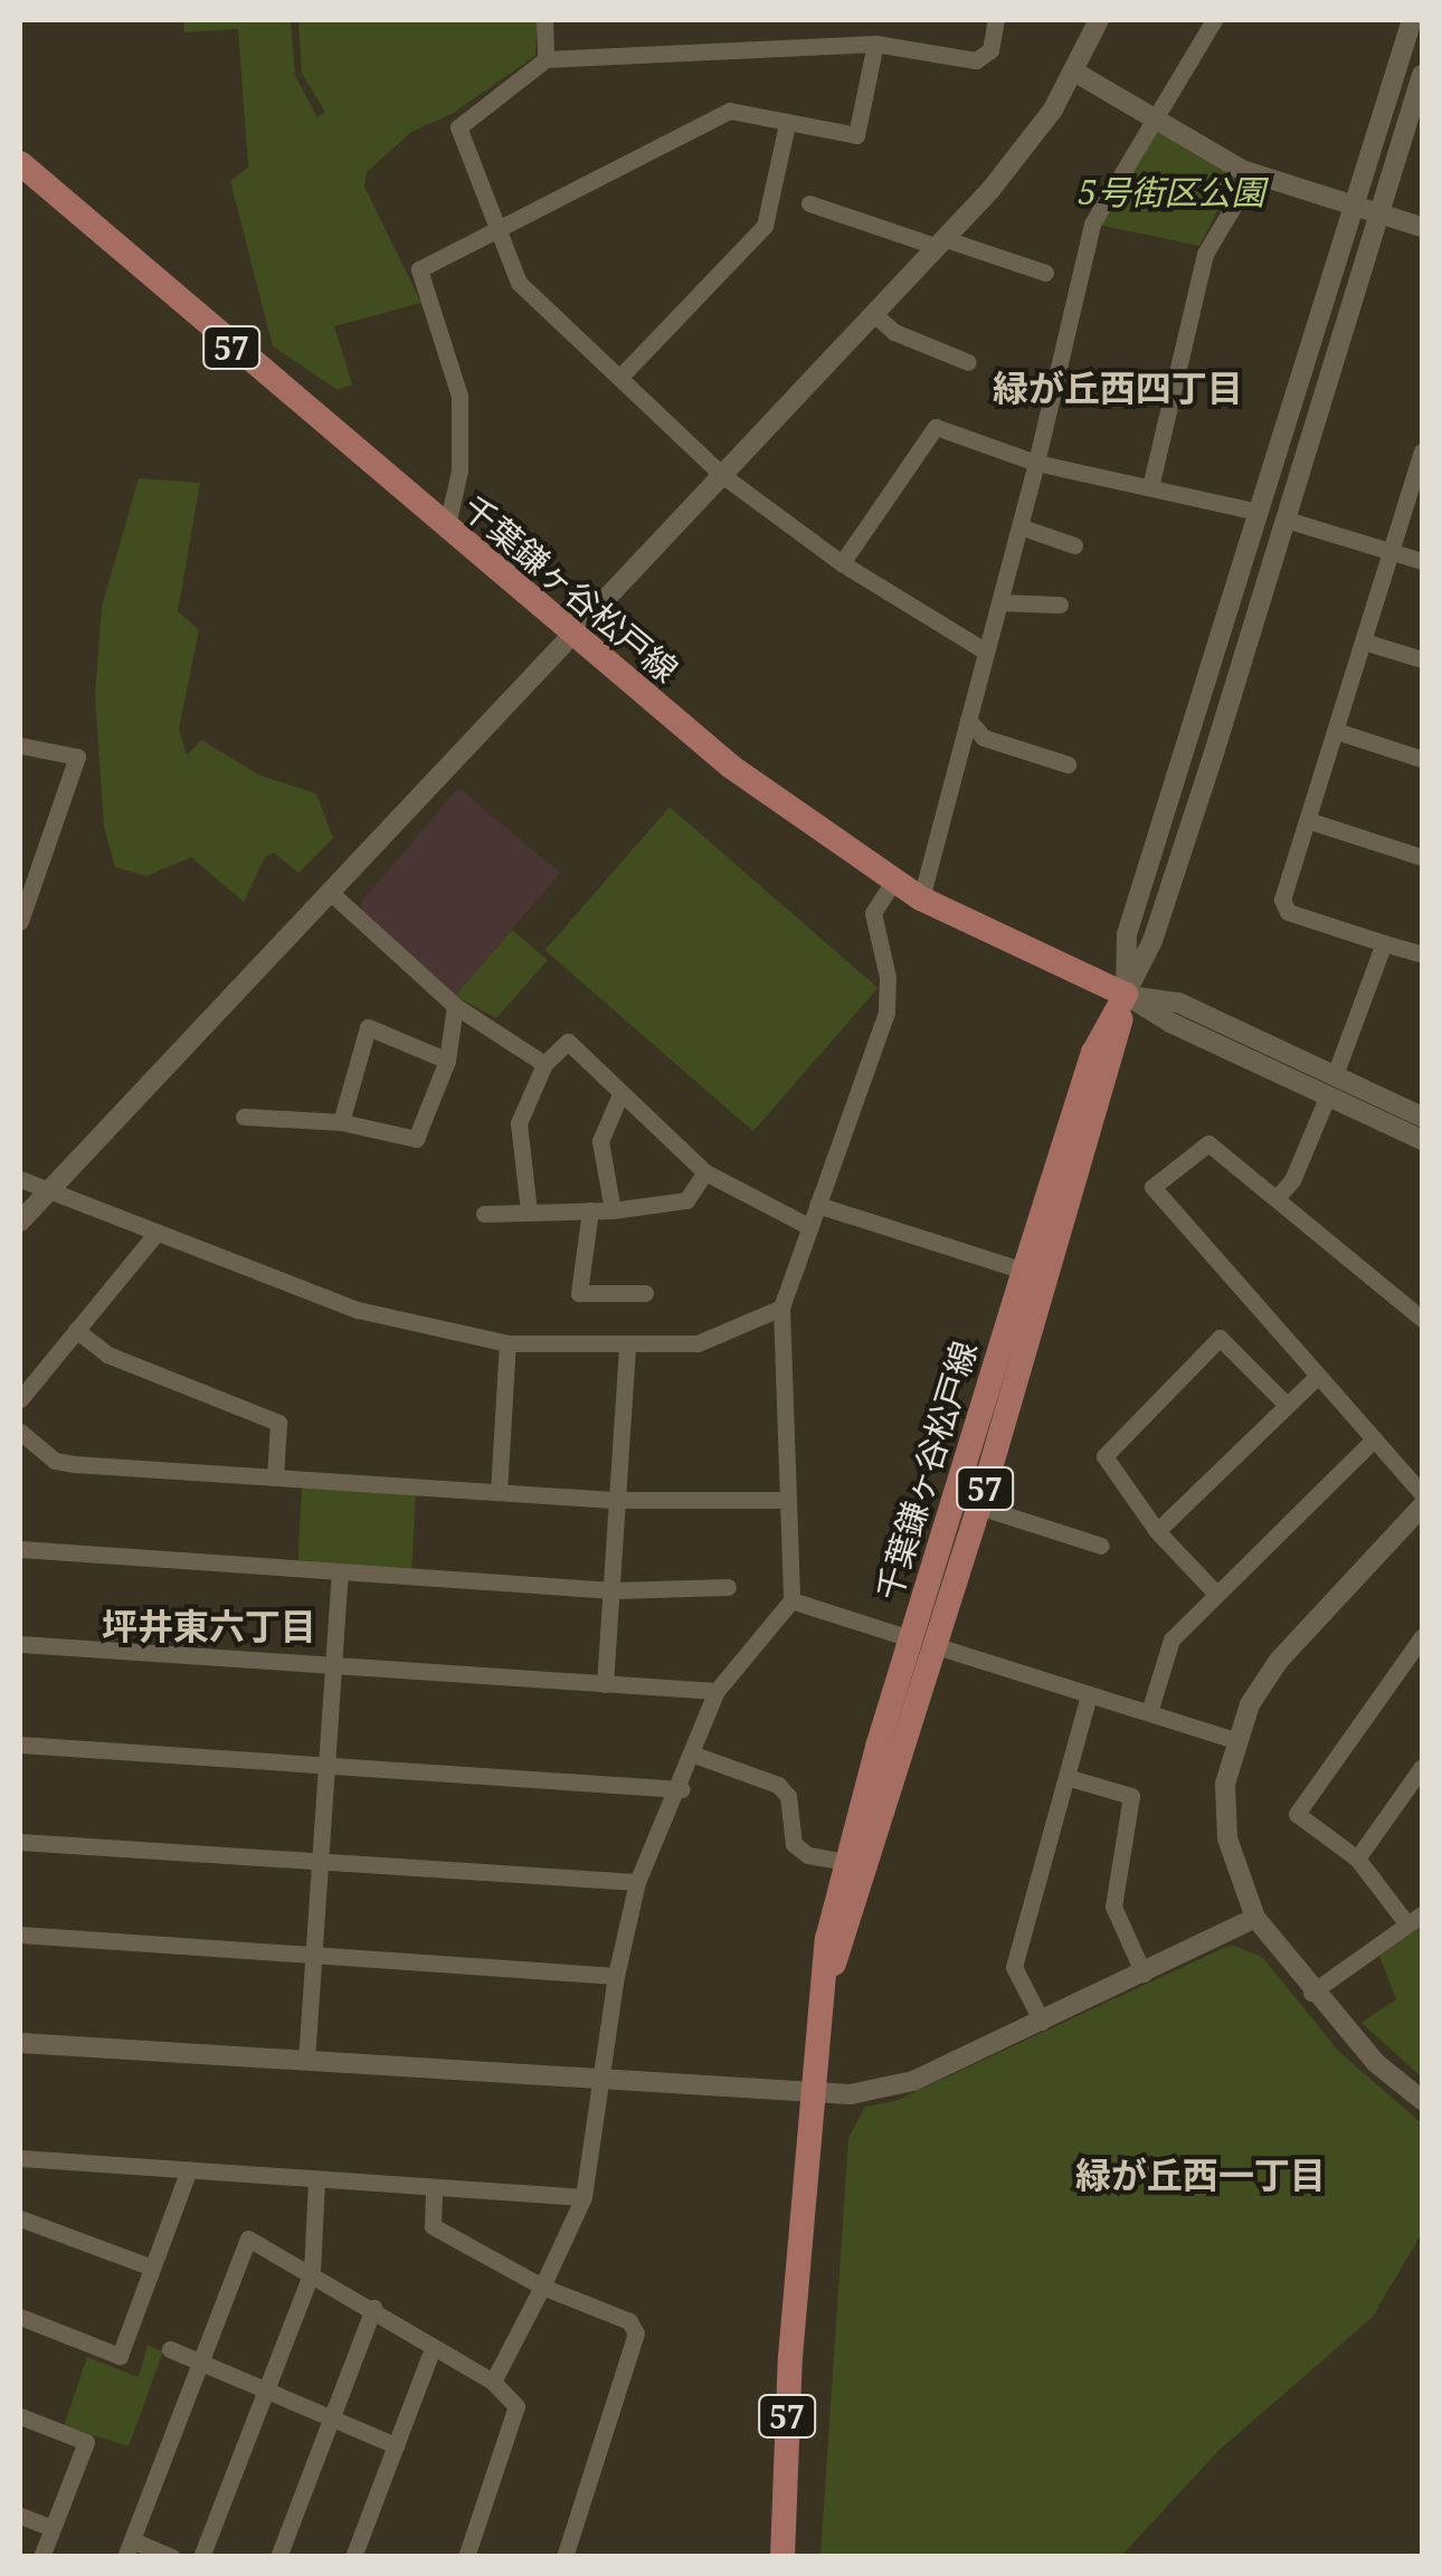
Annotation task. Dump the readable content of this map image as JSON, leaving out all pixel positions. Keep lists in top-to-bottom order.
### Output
{
  "streets": {
    "main road": ["57", "千葉鎌ヶ谷松戸線"]
  },
  "districts": ["緑が丘西四丁目", "坪井東六丁目", "緑が丘西一丁目"],
  "parks": ["5号街区公園"]
}
